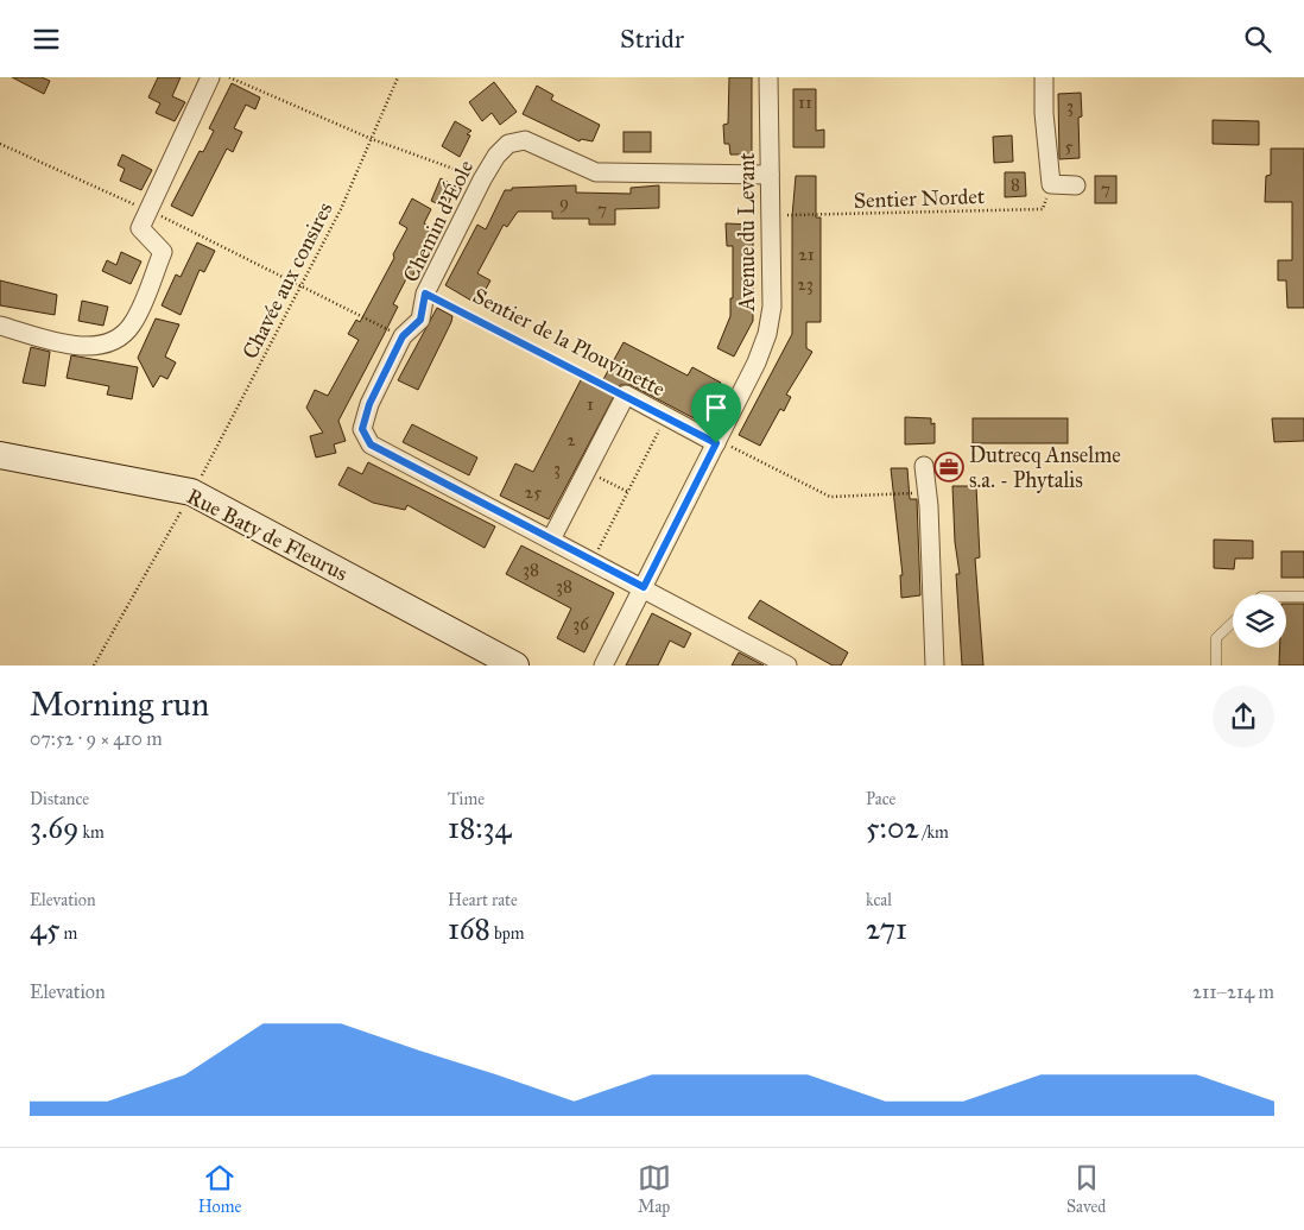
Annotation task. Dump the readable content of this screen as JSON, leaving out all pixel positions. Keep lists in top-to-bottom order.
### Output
{
  "streets": {
    "street": [
      "Chemin d'Éole",
      "Avenue du Levant",
      "Sentier de la Plouvinette",
      "Rue Baty de Fleurus"
    ],
    "path": ["Sentier Nordet", "Chavée aux consires"]
  },
  "crossings": [
    ["Sentier Nordet", "Avenue du Levant"],
    ["Chemin d'Éole", "Avenue du Levant"],
    ["Chemin d'Éole", "Sentier de la Plouvinette"],
    ["Avenue du Levant", "Sentier de la Plouvinette"],
    ["Chavée aux consires", "Rue Baty de Fleurus"]
  ],
  "places": {
    "office": ["Dutrecq Anselme s.a. - Phytalis"]
  },
  "house_numbers": [
    "11",
    "3",
    "5",
    "8",
    "7",
    "9",
    "7",
    "21",
    "23",
    "1",
    "2",
    "3",
    "25",
    "38",
    "38",
    "36"
  ],
  "page": {
    "header": "Stridr",
    "heading": ["Morning run", "07:52 · 9 × 410 m"],
    "stats": [
      ["Distance", "3.69 km"],
      ["Time", "18:34"],
      ["Pace", "5:02 /km"],
      ["Elevation", "45 m"],
      ["Heart rate", "168 bpm"],
      ["kcal", "271"]
    ],
    "chart": ["Elevation", "211–214 m"],
    "tabs": ["Home", "Map", "Saved"]
  }
}
